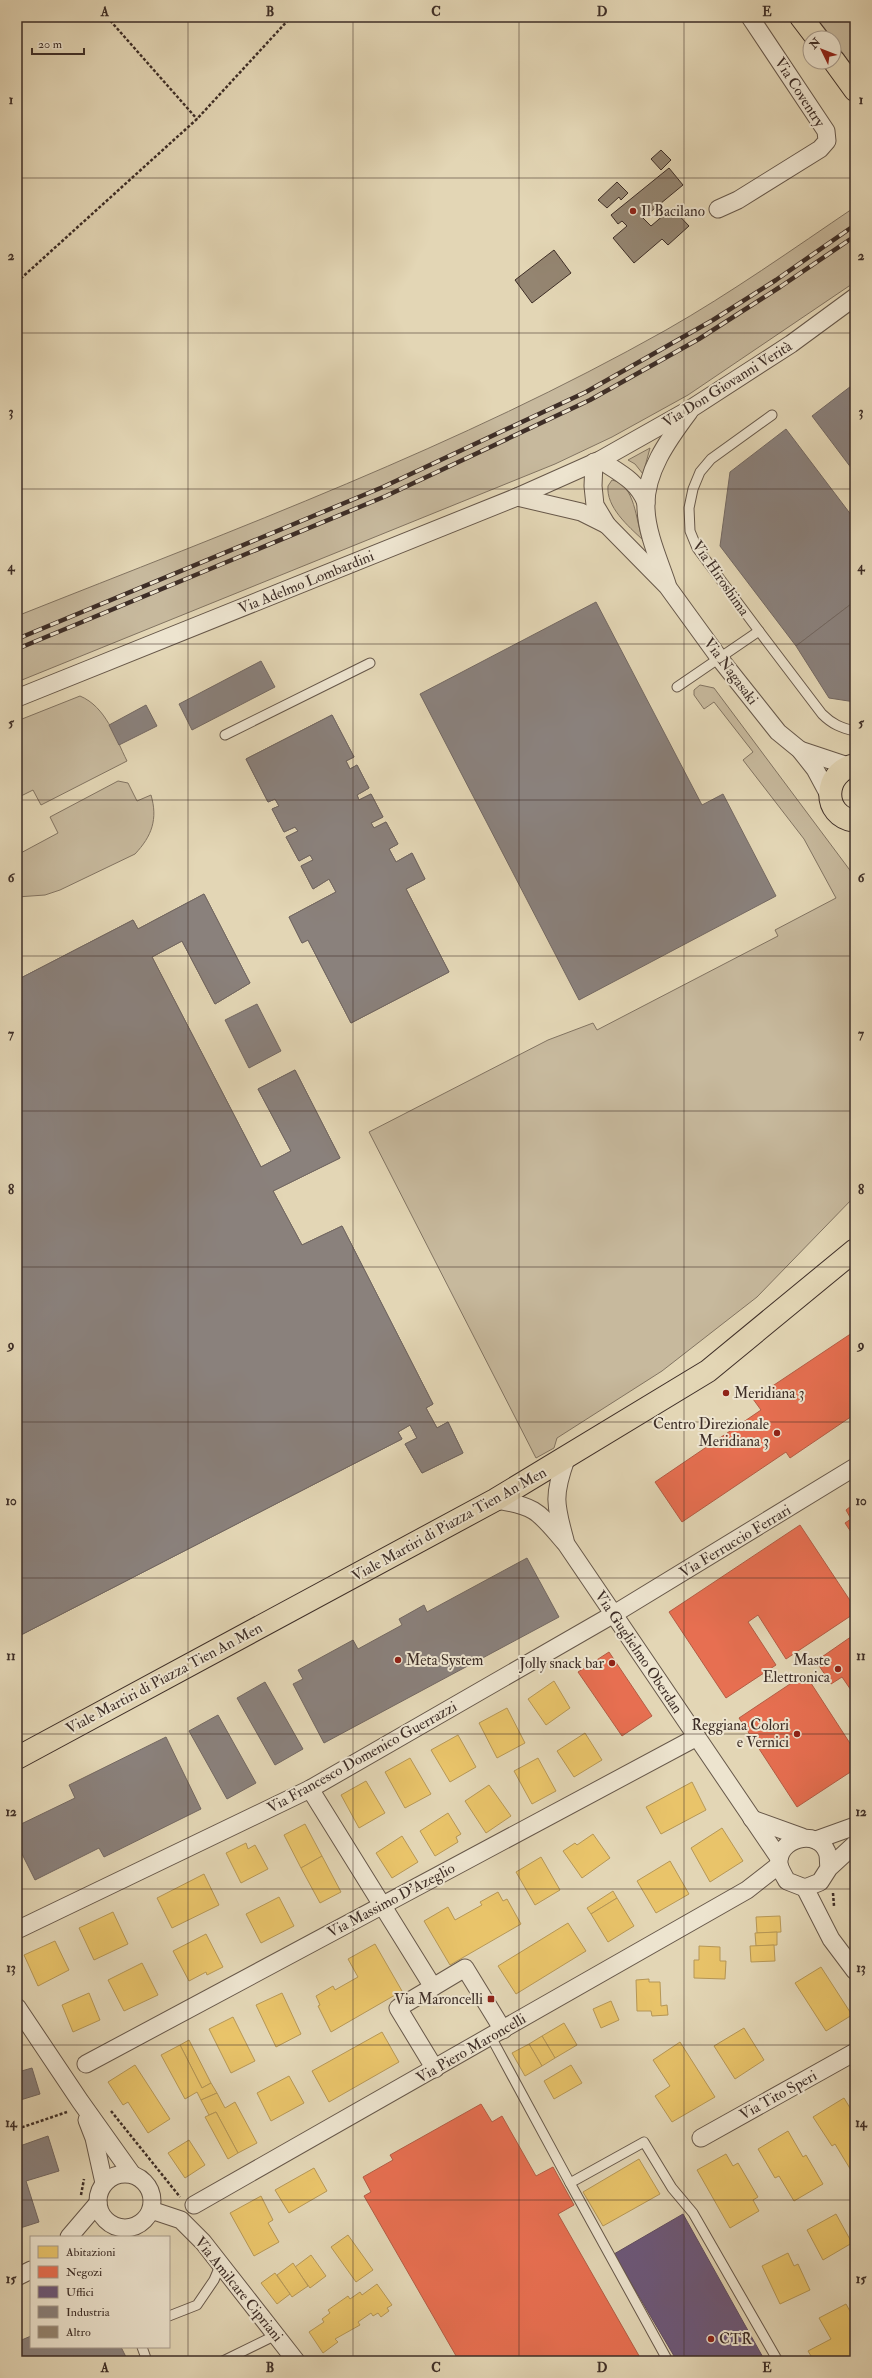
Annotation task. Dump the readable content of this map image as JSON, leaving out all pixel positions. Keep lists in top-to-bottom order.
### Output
{
  "streets": {
    "main road": ["Via Nagasaki", "Viale Martiri di Piazza Tien An Men"],
    "street": [
      "Via Coventry",
      "Via Don Giovanni Verità",
      "Via Adelmo Lombardini",
      "Via Ferruccio Ferrari",
      "Via Guglielmo Oberdan",
      "Via Francesco Domenico Guerrazzi",
      "Via Massimo D'Azeglio",
      "Via Piero Maroncelli",
      "Via Tito Speri",
      "Via Amilcare Cipriani"
    ],
    "lane": ["Via Hiroshima"]
  },
  "crossings": [
    ["Via Don Giovanni Verità", "Via Adelmo Lombardini"],
    ["Via Don Giovanni Verità", "Via Nagasaki"],
    ["Via Hiroshima", "Via Nagasaki"],
    ["Via Adelmo Lombardini", "Via Nagasaki"],
    ["Viale Martiri di Piazza Tien An Men", "Via Guglielmo Oberdan"],
    ["Via Ferruccio Ferrari", "Via Guglielmo Oberdan"],
    ["Via Ferruccio Ferrari", "Via Francesco Domenico Guerrazzi"],
    ["Via Guglielmo Oberdan", "Via Francesco Domenico Guerrazzi"],
    ["Via Guglielmo Oberdan", "Via Massimo D'Azeglio"],
    ["Via Guglielmo Oberdan", "Via Piero Maroncelli"]
  ],
  "places": {
    "other": [
      "Il Bacilano",
      "Meridiana 3",
      "Centro Direzionale Meridiana 3",
      "Meta System",
      "Jolly snack bar",
      "Maste Elettronica",
      "Reggiana Colori e Vernici",
      "CTR"
    ],
    "transit": ["Via Maroncelli"]
  },
  "legend": [
    "Abitazioni",
    "Negozi",
    "Uffici",
    "Industria",
    "Altro"
  ],
  "scale_bar": "20 m",
  "north": "top left",
  "grid": {
    "columns": [
      "A",
      "B",
      "C",
      "D",
      "E"
    ],
    "rows": [
      "1",
      "2",
      "3",
      "4",
      "5",
      "6",
      "7",
      "8",
      "9",
      "10",
      "11",
      "12",
      "13",
      "14",
      "15"
    ]
  }
}
